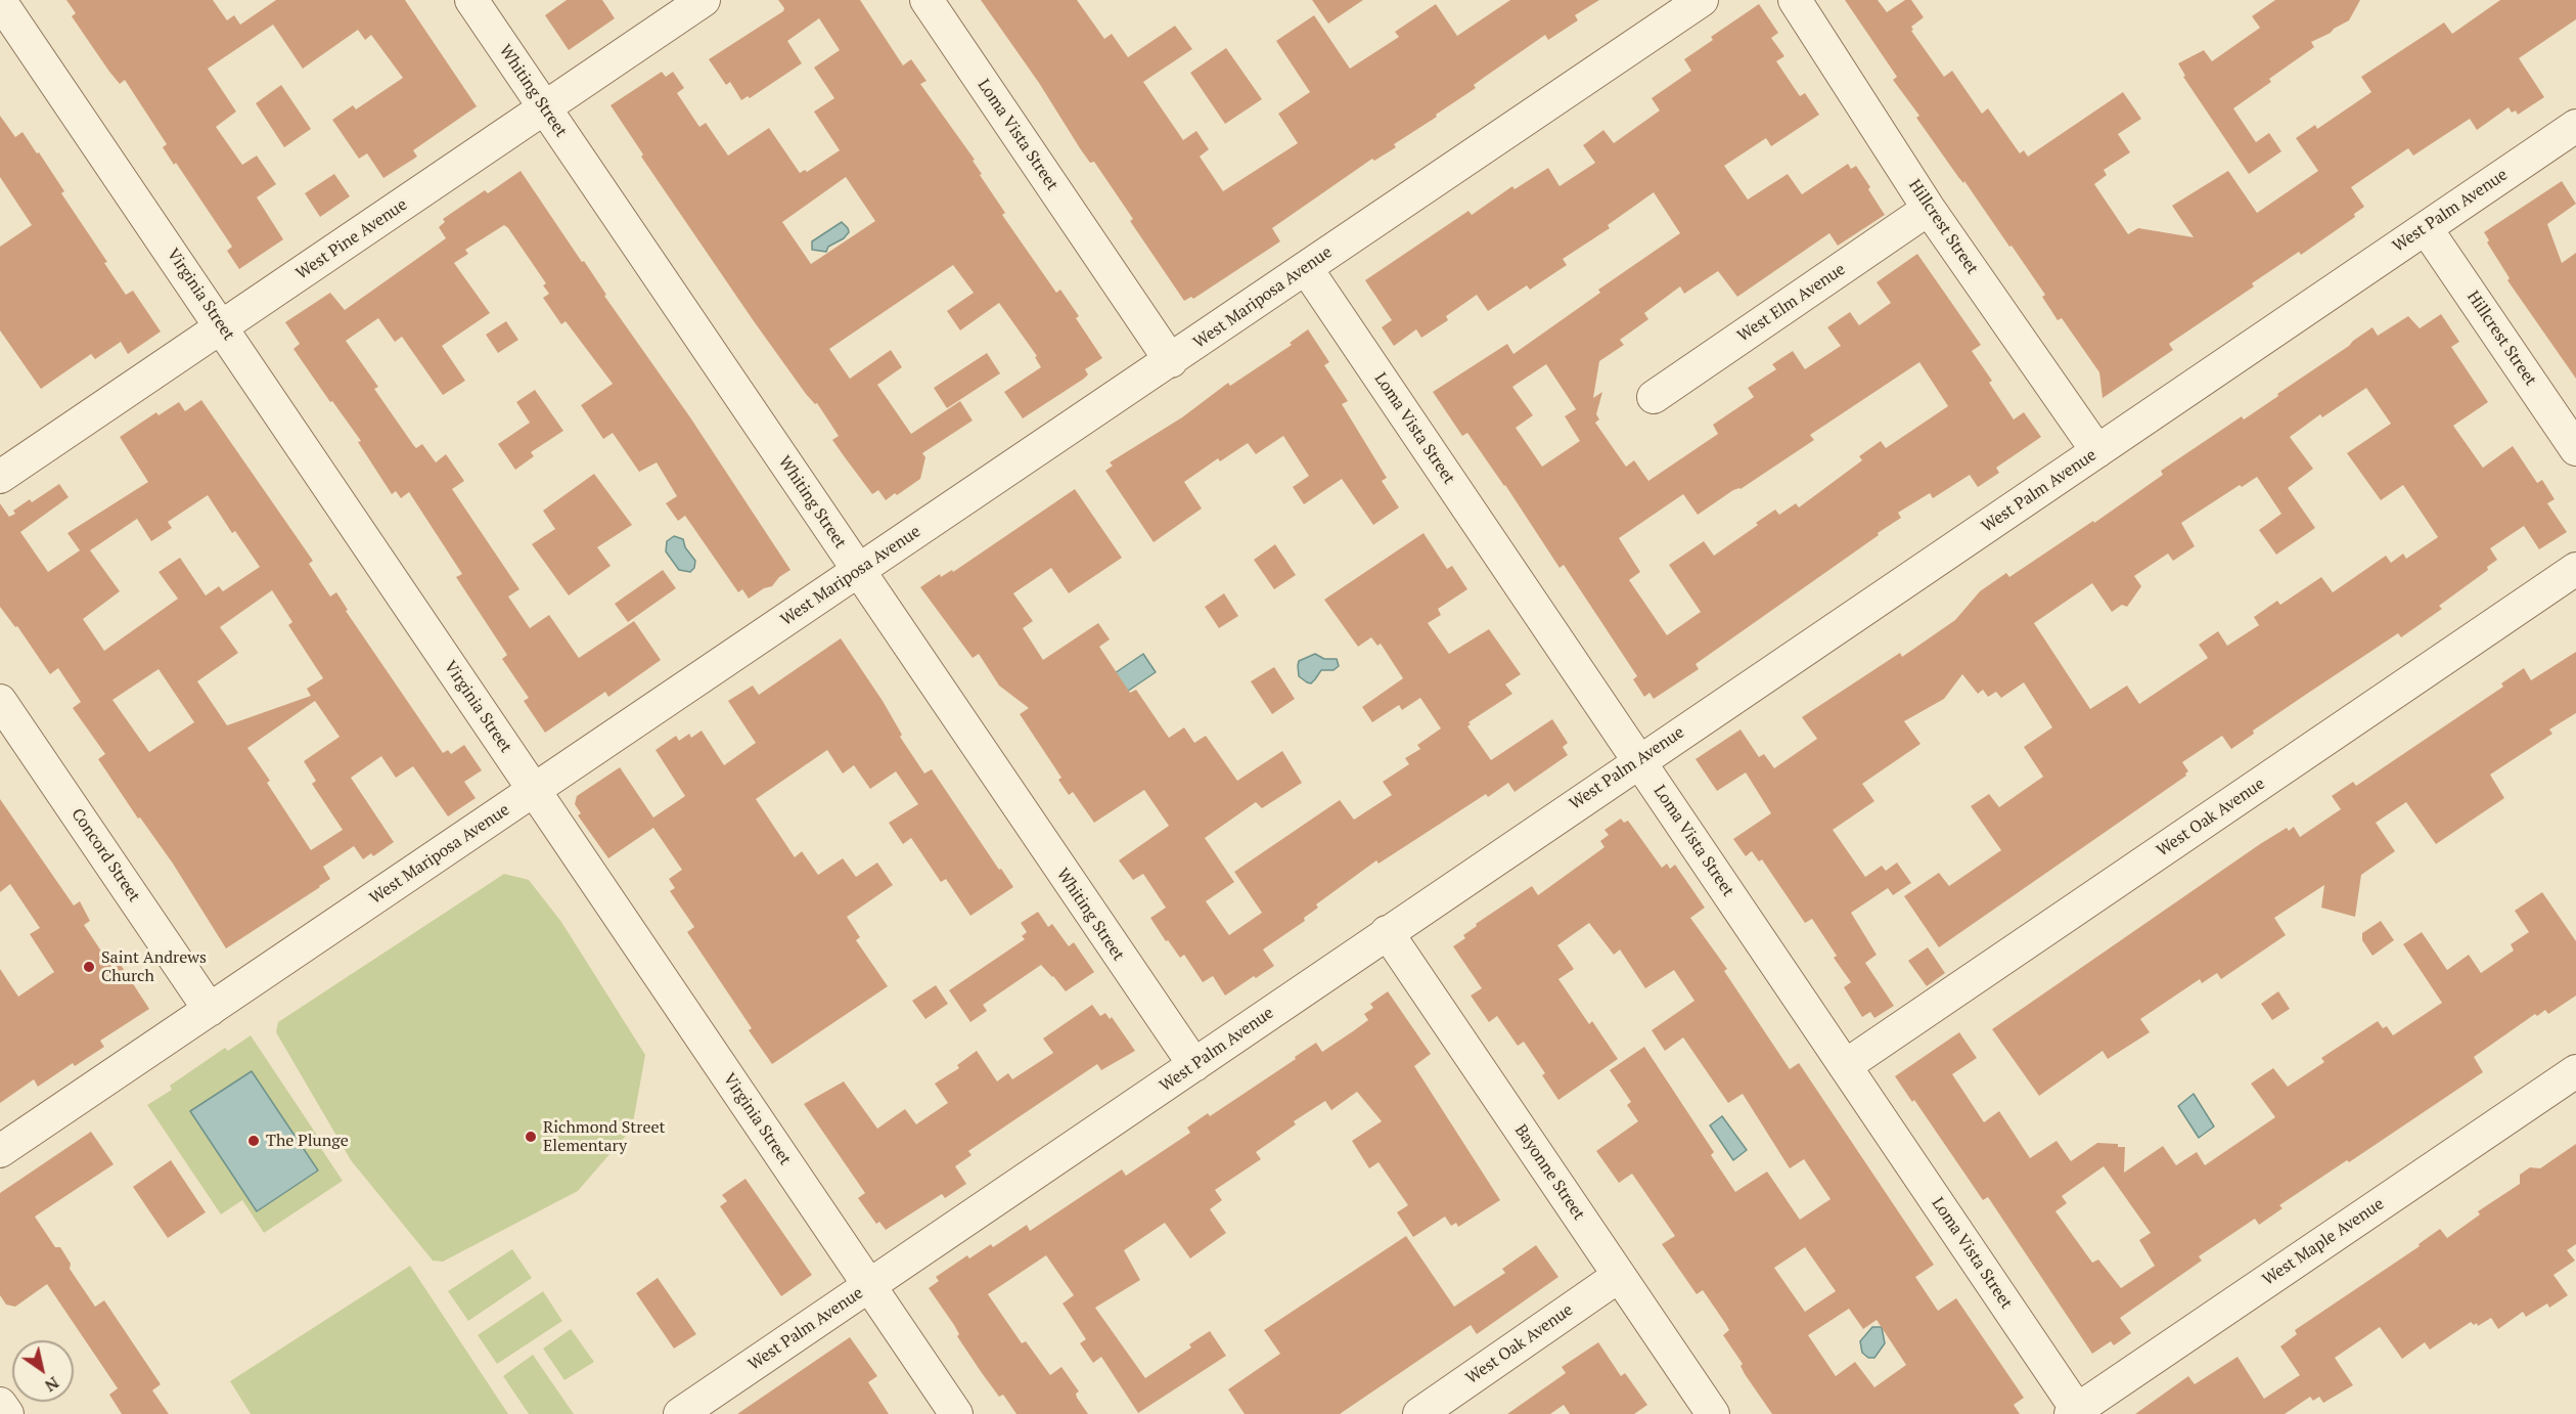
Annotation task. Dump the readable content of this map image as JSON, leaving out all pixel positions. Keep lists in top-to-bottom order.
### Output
{
  "streets": {
    "street": [
      "Whiting Street",
      "Loma Vista Street",
      "West Palm Avenue",
      "Hillcrest Street",
      "West Pine Avenue",
      "Virginia Street",
      "West Mariposa Avenue",
      "West Elm Avenue",
      "West Oak Avenue",
      "Concord Street",
      "Bayonne Street",
      "West Maple Avenue"
    ]
  },
  "crossings": [
    ["Whiting Street", "West Palm Avenue"],
    ["Whiting Street", "West Pine Avenue"],
    ["Whiting Street", "West Mariposa Avenue"],
    ["Loma Vista Street", "West Palm Avenue"],
    ["Loma Vista Street", "West Mariposa Avenue"],
    ["Loma Vista Street", "West Oak Avenue"],
    ["Loma Vista Street", "West Maple Avenue"],
    ["West Palm Avenue", "Hillcrest Street"],
    ["West Palm Avenue", "Virginia Street"],
    ["West Palm Avenue", "Bayonne Street"],
    ["Hillcrest Street", "West Elm Avenue"],
    ["West Pine Avenue", "Virginia Street"],
    ["Virginia Street", "West Mariposa Avenue"],
    ["West Mariposa Avenue", "Concord Street"],
    ["West Oak Avenue", "Bayonne Street"]
  ],
  "places": ["Saint Andrews Church", "Richmond Street Elementary", "The Plunge"],
  "north": "bottom right"
}
